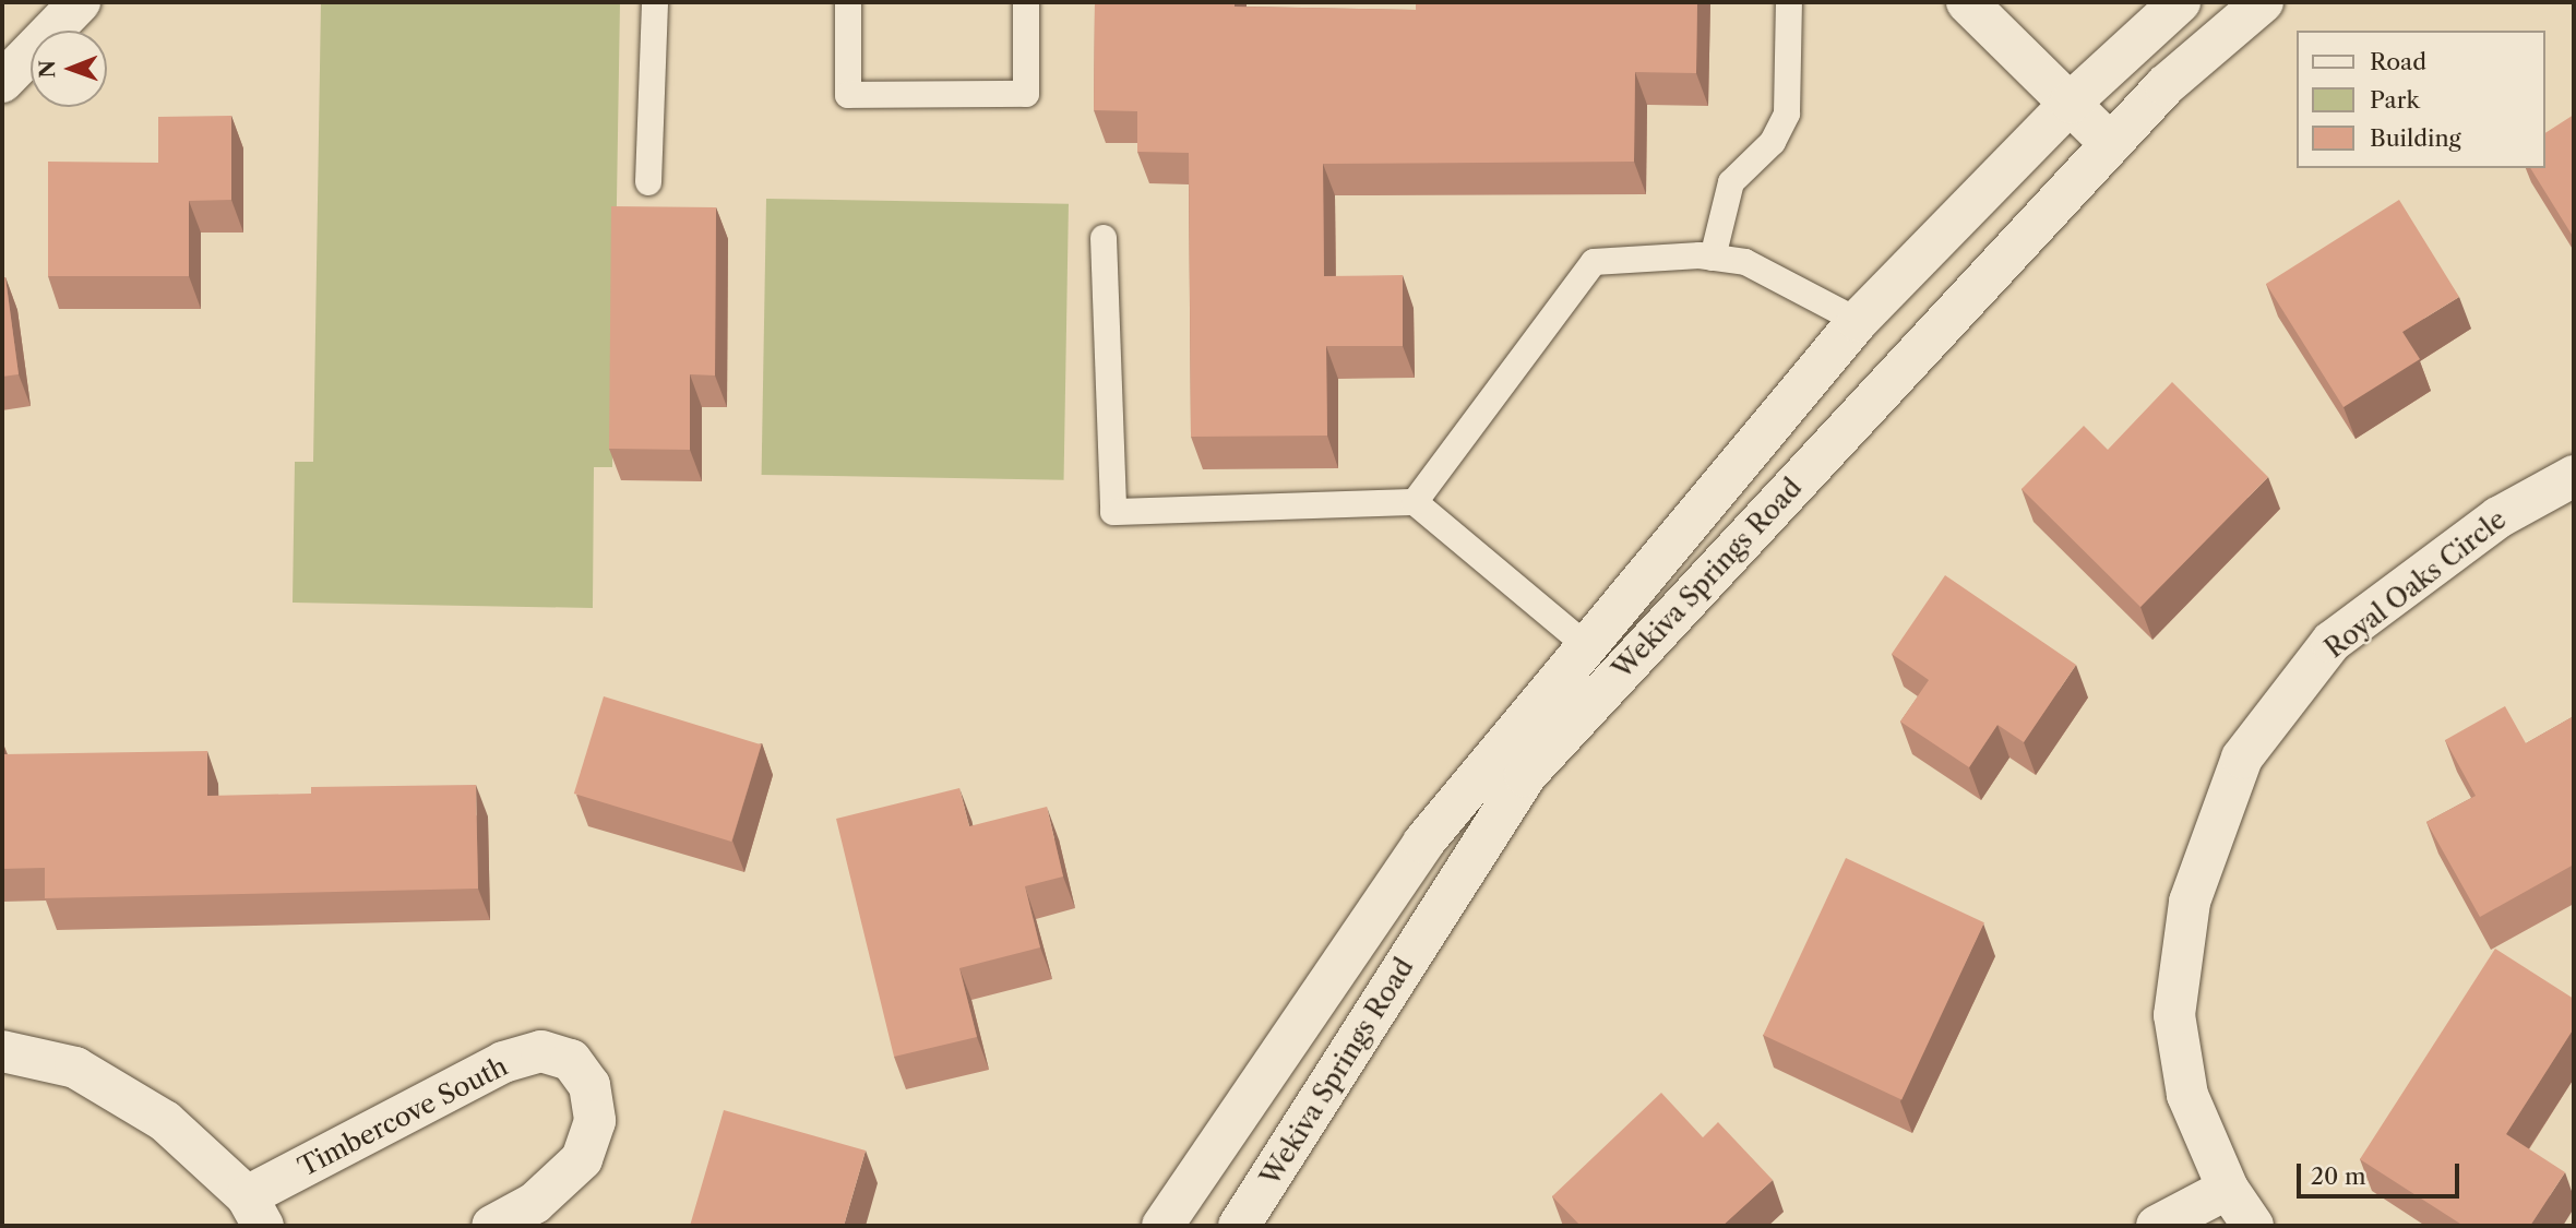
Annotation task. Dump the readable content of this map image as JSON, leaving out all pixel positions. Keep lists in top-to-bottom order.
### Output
{
  "streets": {
    "main road": ["Wekiva Springs Road", "Royal Oaks Circle", "Timbercove South"]
  },
  "legend": ["Road", "Park", "Building"],
  "scale_bar": "20 m",
  "north": "left"
}
